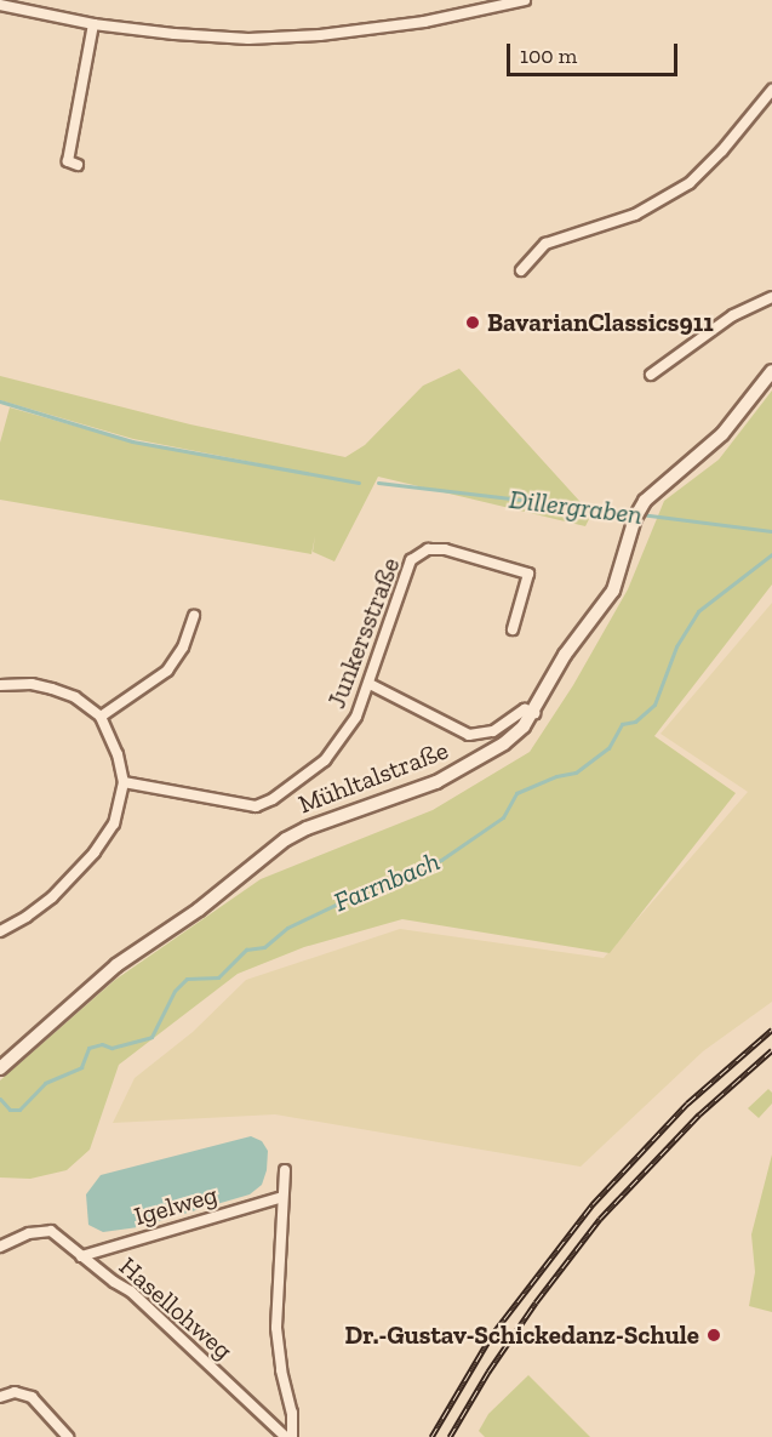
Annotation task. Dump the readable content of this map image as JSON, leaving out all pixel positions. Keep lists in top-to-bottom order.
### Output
{
  "streets": {
    "street": [
      "Junkersstraße",
      "Mühltalstraße",
      "Igelweg",
      "Hasellohweg"
    ]
  },
  "crossings": [
    ["Igelweg", "Hasellohweg"]
  ],
  "water": ["Dillergraben", "Farrnbach"],
  "places": ["BavarianClassics911", "Dr.-Gustav-Schickedanz-Schule"],
  "scale_bar": "100 m"
}
